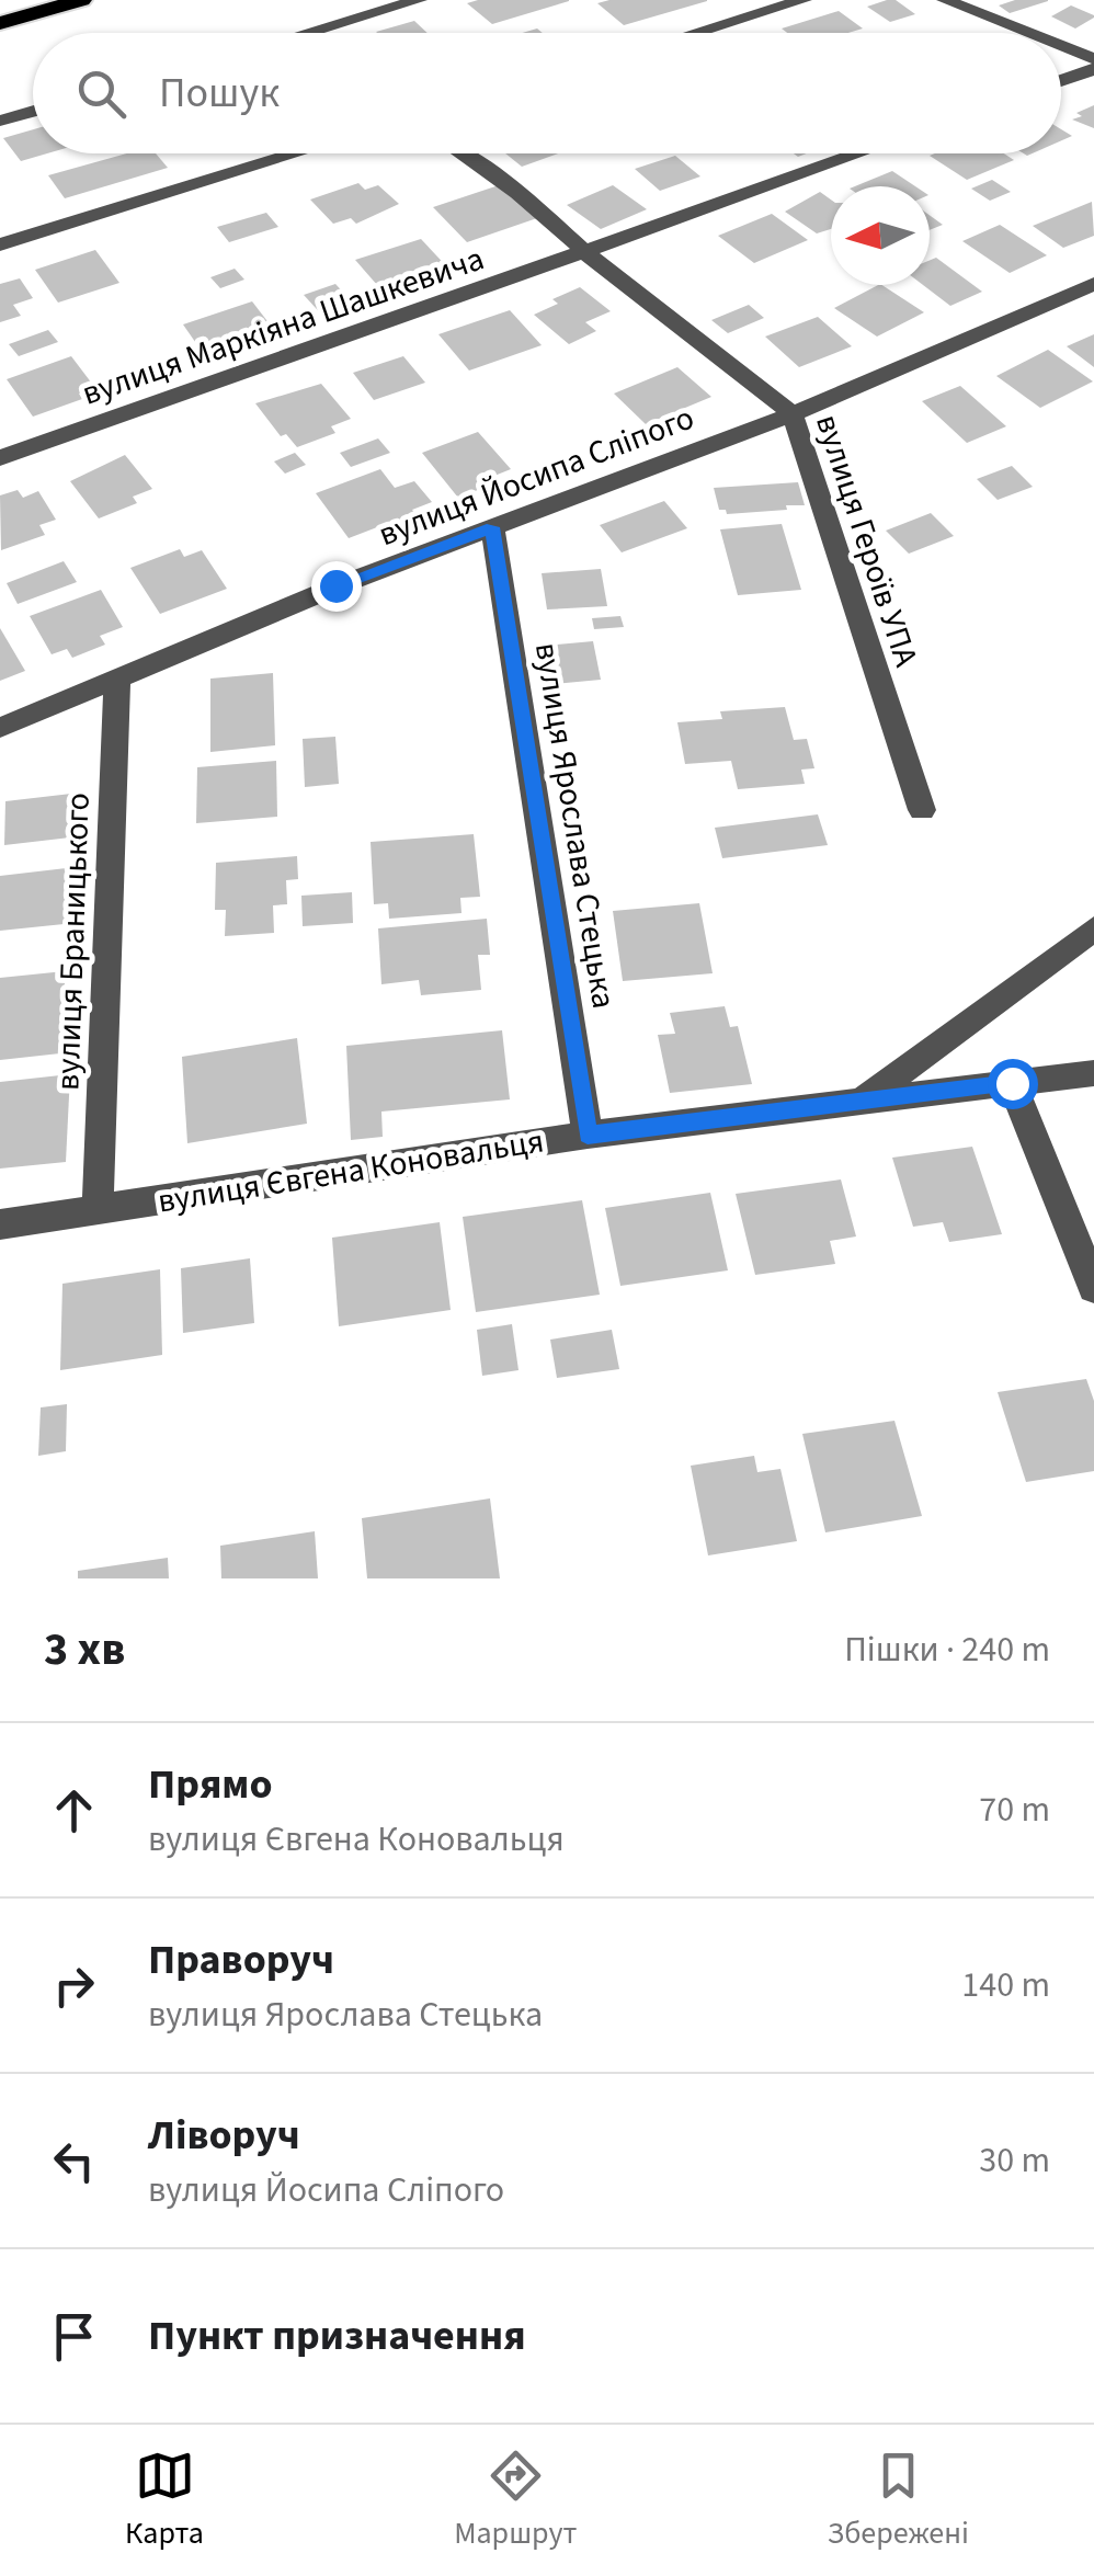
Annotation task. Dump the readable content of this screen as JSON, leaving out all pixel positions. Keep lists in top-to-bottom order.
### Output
{
  "streets": {
    "street": [
      "вулиця Маркіяна Шашкевича",
      "вулиця Йосипа Сліпого",
      "вулиця Героїв УПА",
      "вулиця Ярослава Стецька",
      "вулиця Браницького",
      "вулиця Євгена Коновальця"
    ]
  },
  "crossings": [
    ["вулиця Маркіяна Шашкевича", "вулиця Героїв УПА"],
    ["вулиця Йосипа Сліпого", "вулиця Героїв УПА"],
    ["вулиця Йосипа Сліпого", "вулиця Ярослава Стецька"],
    ["вулиця Йосипа Сліпого", "вулиця Браницького"],
    ["вулиця Ярослава Стецька", "вулиця Євгена Коновальця"],
    ["вулиця Браницького", "вулиця Євгена Коновальця"]
  ],
  "north": "left",
  "page": {
    "search": "Пошук",
    "heading": ["3 хв", "Пішки · 240 m"],
    "list": [
      ["Прямо", "вулиця Євгена Коновальця", "70 m"],
      ["Праворуч", "вулиця Ярослава Стецька", "140 m"],
      ["Ліворуч", "вулиця Йосипа Сліпого", "30 m"],
      "Пункт призначення"
    ],
    "nav": ["Карта", "Маршрут", "Збережені"]
  }
}
